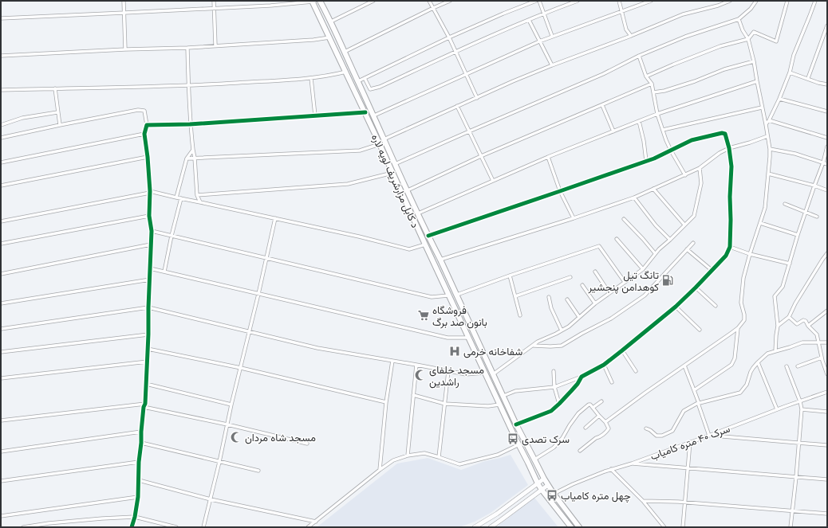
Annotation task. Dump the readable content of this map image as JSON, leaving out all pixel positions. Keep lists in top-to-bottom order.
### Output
{
  "streets": {
    "highway": ["د کابل مزارشریف لویه لاره"],
    "street": ["سرک ۴۰ متره کامیاب"]
  },
  "crossings": [
    ["د کابل مزارشریف لویه لاره", "سرک ۴۰ متره کامیاب"]
  ],
  "places": {
    "fuel station": ["تانگ تیل کوهدامن پنجشیر"],
    "supermarket": ["فروشگاه بانون صد برگ"],
    "hospital": ["شفاخانه خرمی"],
    "mosque": ["مسجد خلفای راشدین", "مسجد شاه مردان"],
    "bus stop": ["سرک تصدی", "چهل متره کامیاب"]
  }
}
